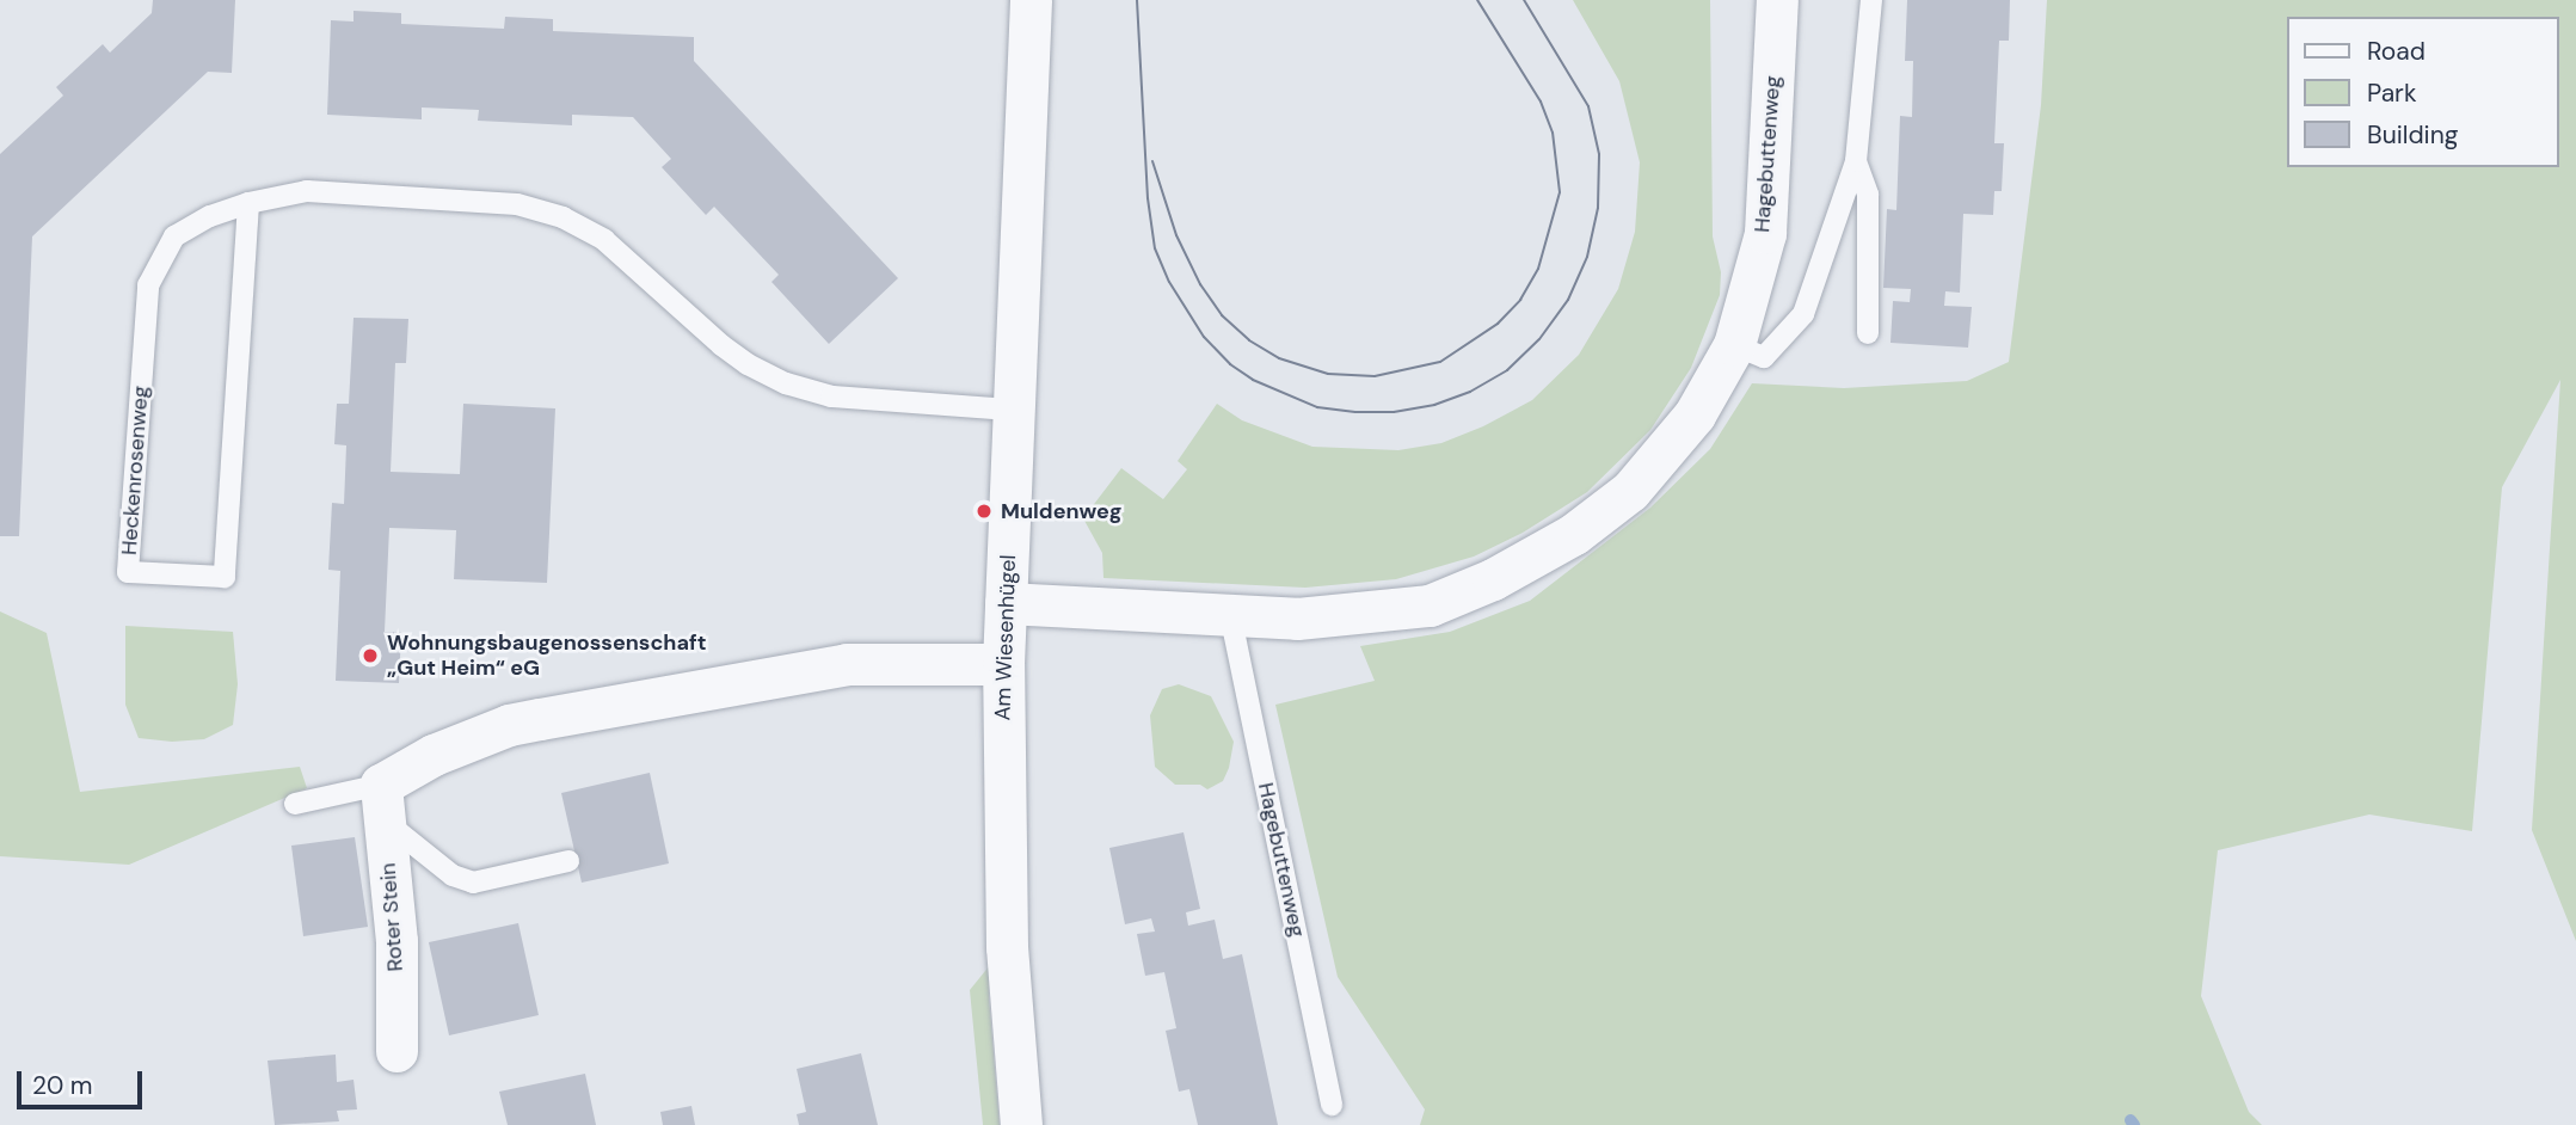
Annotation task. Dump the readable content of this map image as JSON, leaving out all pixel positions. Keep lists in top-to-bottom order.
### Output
{
  "streets": {
    "street": ["Hagebuttenweg", "Am Wiesenhügel", "Roter Stein"],
    "lane": ["Heckenrosenweg"]
  },
  "crossings": [
    ["Hagebuttenweg", "Am Wiesenhügel"],
    ["Heckenrosenweg", "Am Wiesenhügel"]
  ],
  "places": ["Muldenweg", "Wohnungsbaugenossenschaft „Gut Heim“ eG"],
  "legend": ["Road", "Park", "Building"],
  "scale_bar": "20 m"
}
